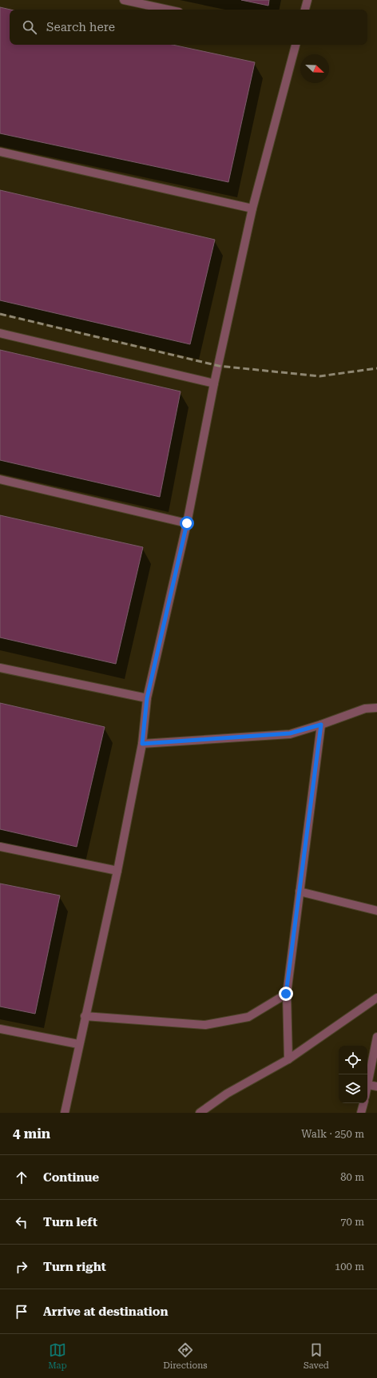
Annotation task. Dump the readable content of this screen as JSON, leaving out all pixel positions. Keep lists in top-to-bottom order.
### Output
{
  "north": "bottom right",
  "page": {
    "search": "Search here",
    "heading": ["4 min", "Walk · 250 m"],
    "list": [
      ["Continue", "80 m"],
      ["Turn left", "70 m"],
      ["Turn right", "100 m"],
      "Arrive at destination"
    ],
    "nav": ["Map", "Directions", "Saved"]
  }
}
